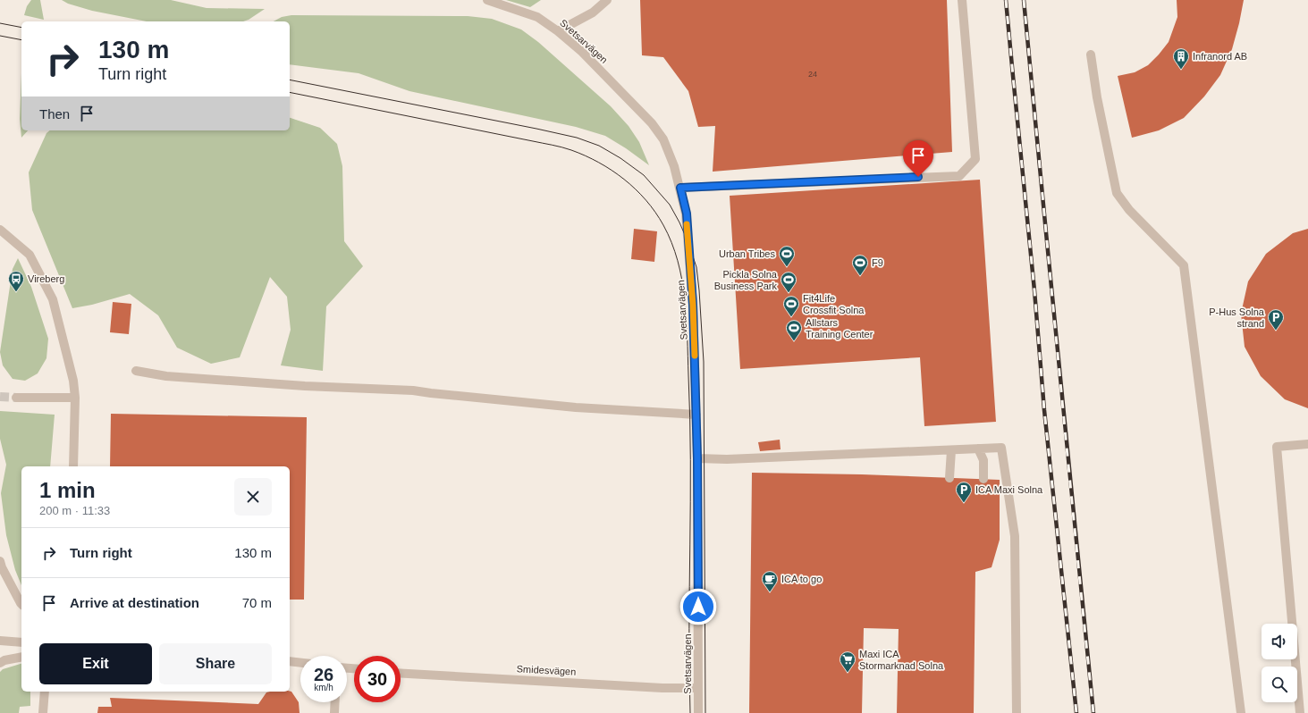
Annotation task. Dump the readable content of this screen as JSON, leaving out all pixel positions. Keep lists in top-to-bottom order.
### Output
{
  "streets": {
    "street": ["Svetsarvägen", "Smidesvägen"]
  },
  "crossings": [
    ["Svetsarvägen", "Smidesvägen"]
  ],
  "places": {
    "building": ["Infranord AB"],
    "sports": [
      "Urban Tribes",
      "F9",
      "Pickla Solna Business Park",
      "Fit4Life Crossfit Solna",
      "Allstars Training Center"
    ],
    "bus stop": ["Vireberg"],
    "parking": ["P-Hus Solna strand", "ICA Maxi Solna"],
    "cafe": ["ICA to go"],
    "supermarket": ["Maxi ICA Stormarknad Solna"]
  },
  "house_numbers": ["24"],
  "page": {
    "turn": ["130 m", "Turn right"],
    "then": "Then",
    "heading": ["1 min", "200 m · 11:33"],
    "list": [
      {
        "name": "Turn right",
        "value": "130 m"
      },
      {
        "name": "Arrive at destination",
        "value": "70 m"
      }
    ],
    "buttons": ["Exit", "Share"],
    "speed": "26 km/h",
    "limit": "30"
  }
}
